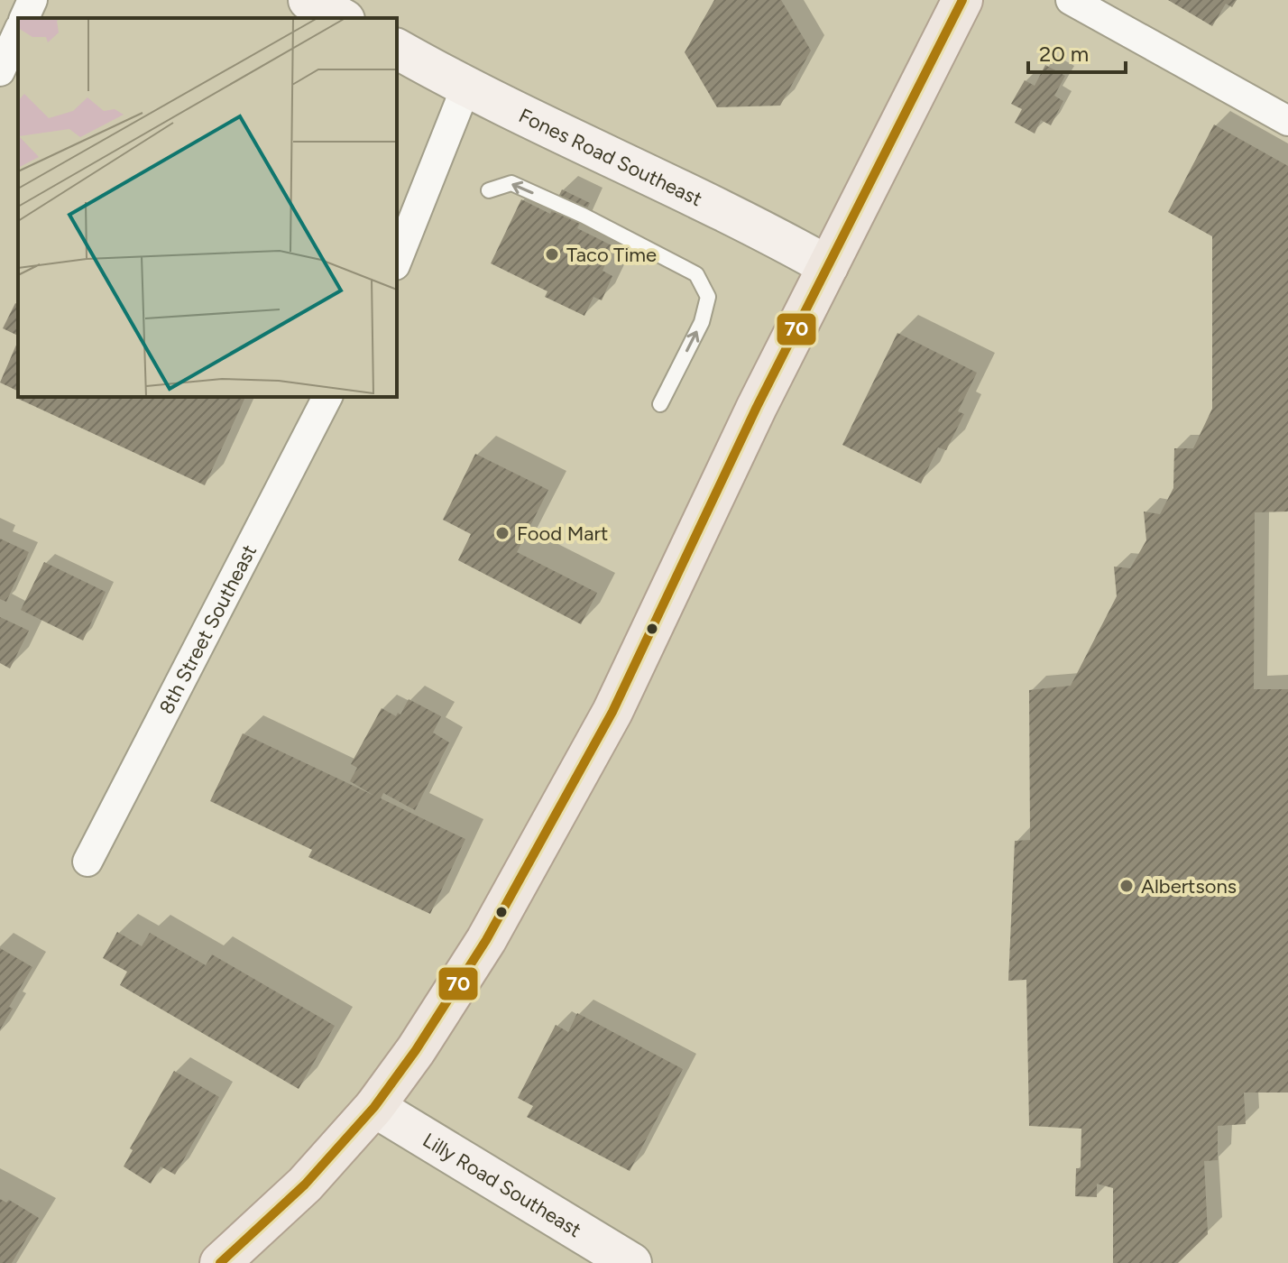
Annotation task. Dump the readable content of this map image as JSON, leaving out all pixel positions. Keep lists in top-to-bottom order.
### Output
{
  "streets": {
    "street": ["Fones Road Southeast", "8th Street Southeast", "Lilly Road Southeast"]
  },
  "places": ["Taco Time", "Food Mart", "Albertsons"],
  "lines": ["transit line 70"],
  "scale_bar": "20 m"
}
